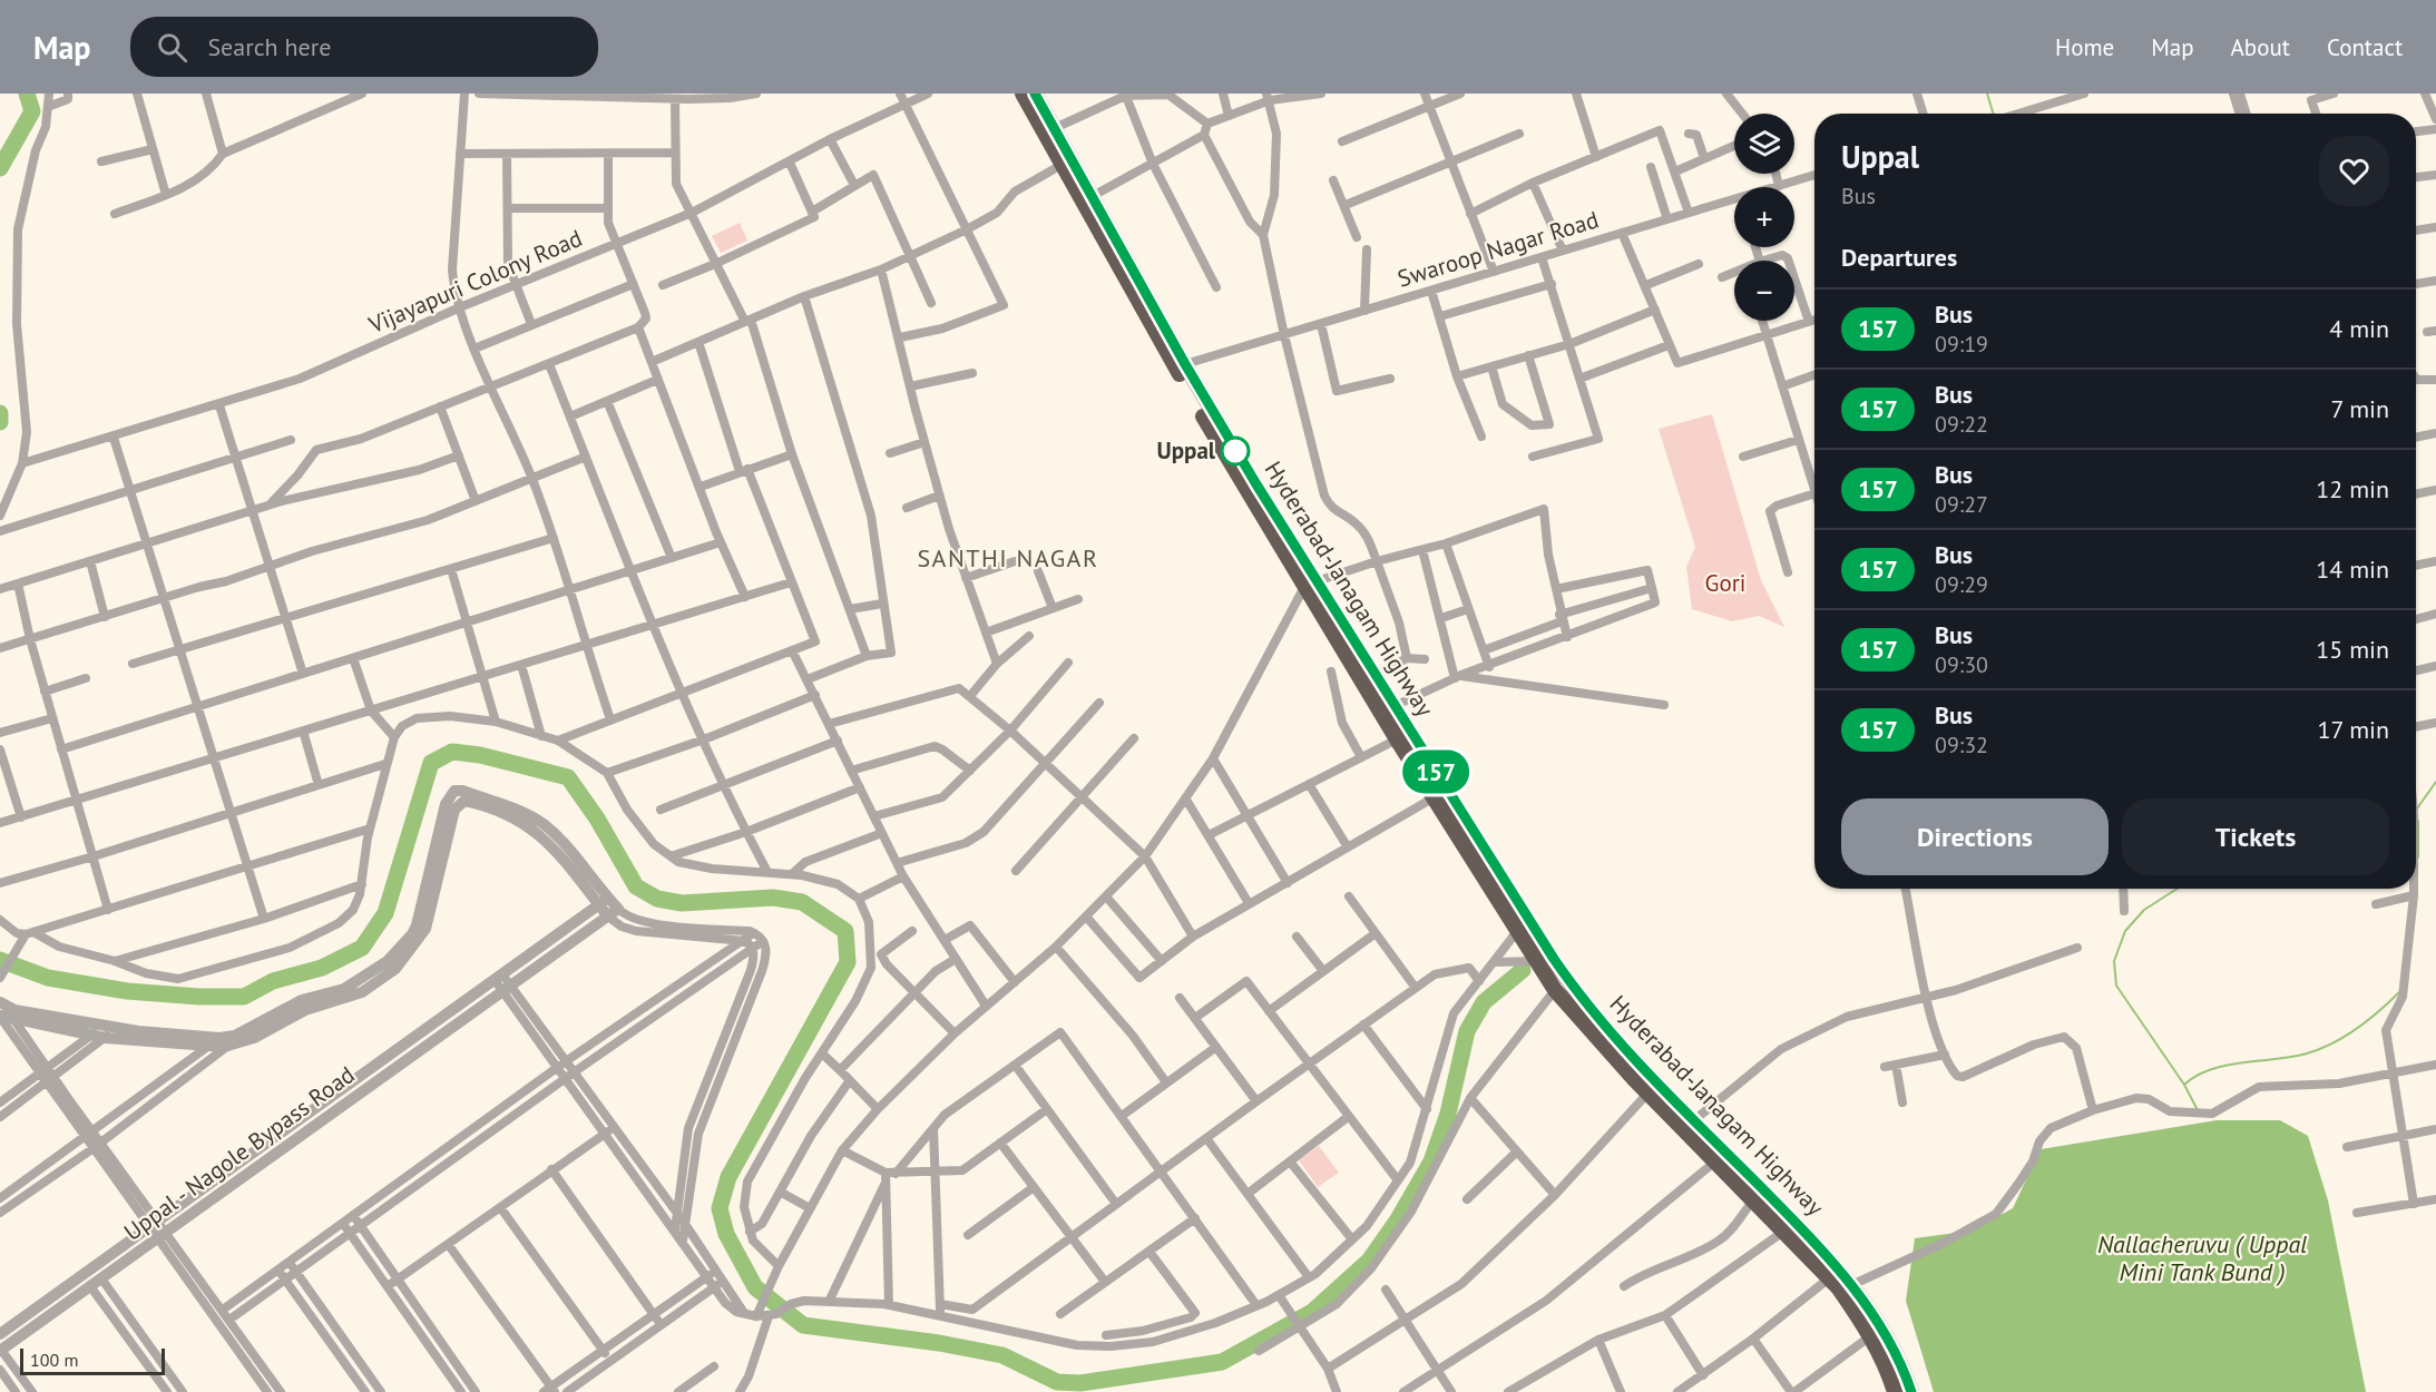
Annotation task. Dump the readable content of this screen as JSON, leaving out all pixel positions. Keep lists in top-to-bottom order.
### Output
{
  "streets": {
    "highway": ["Hyderabad-Janagam Highway"],
    "street": ["Swaroop Nagar Road", "Vijayapuri Colony Road", "Uppal - Nagole Bypass Road"]
  },
  "crossings": [
    ["Swaroop Nagar Road", "Hyderabad-Janagam Highway"]
  ],
  "districts": ["SANTHI NAGAR"],
  "water": ["Nallacheruvu ( Uppal Mini Tank Bund )"],
  "parks": ["Gori"],
  "places": ["Uppal"],
  "lines": ["bus line 157"],
  "scale_bar": "100 m",
  "page": {
    "header": "Map",
    "search": "Search here",
    "nav": [
      "Home",
      "Map",
      "About",
      "Contact"
    ],
    "on_map": "157",
    "map_buttons": ["+", "−"],
    "heading": [
      ["Uppal", "Bus"],
      "Departures"
    ],
    "list": [
      {
        "mark": "157",
        "name": "Bus",
        "note": "09:19",
        "value": "4 min"
      },
      {
        "mark": "157",
        "name": "Bus",
        "note": "09:22",
        "value": "7 min"
      },
      {
        "mark": "157",
        "name": "Bus",
        "note": "09:27",
        "value": "12 min"
      },
      {
        "mark": "157",
        "name": "Bus",
        "note": "09:29",
        "value": "14 min"
      },
      {
        "mark": "157",
        "name": "Bus",
        "note": "09:30",
        "value": "15 min"
      },
      {
        "mark": "157",
        "name": "Bus",
        "note": "09:32",
        "value": "17 min"
      }
    ],
    "buttons": ["Directions", "Tickets"],
    "scale": "100 m"
  }
}
